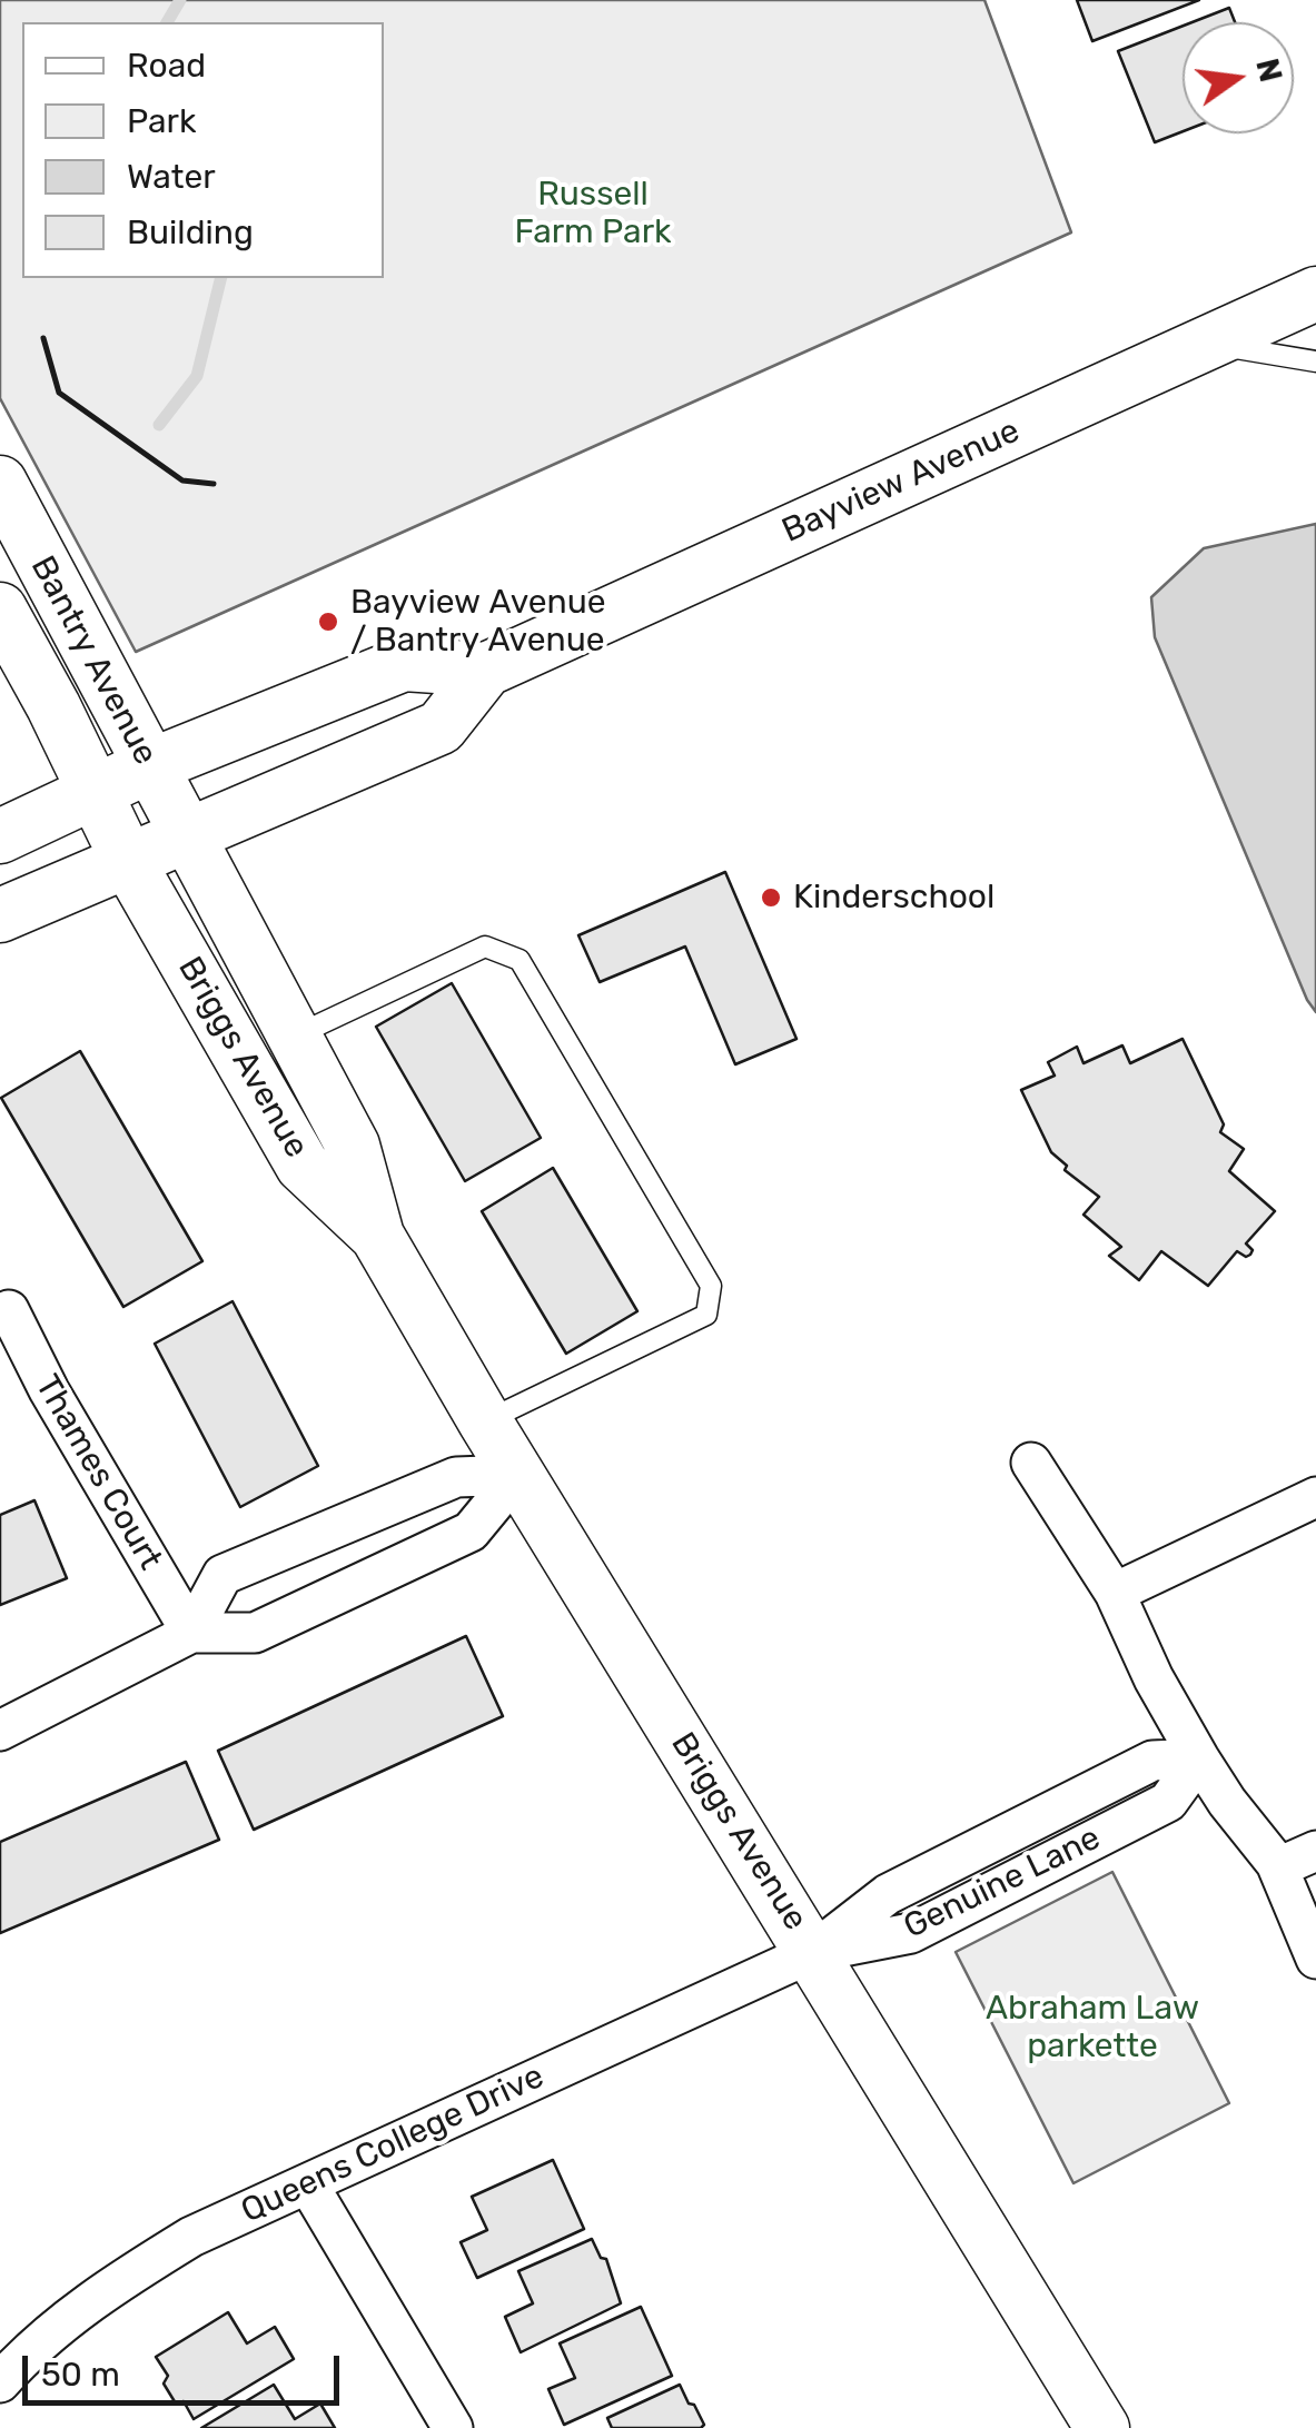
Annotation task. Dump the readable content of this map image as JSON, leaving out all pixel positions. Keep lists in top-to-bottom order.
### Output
{
  "streets": {
    "street": [
      "Bayview Avenue",
      "Bantry Avenue",
      "Briggs Avenue",
      "Thames Court",
      "Genuine Lane",
      "Queens College Drive"
    ]
  },
  "crossings": [
    ["Bayview Avenue", "Bantry Avenue"],
    ["Bayview Avenue", "Briggs Avenue"],
    ["Bantry Avenue", "Briggs Avenue"],
    ["Briggs Avenue", "Genuine Lane"],
    ["Briggs Avenue", "Queens College Drive"],
    ["Genuine Lane", "Queens College Drive"]
  ],
  "parks": ["Russell Farm Park", "Abraham Law parkette"],
  "places": ["Bayview Avenue / Bantry Avenue", "Kinderschool"],
  "legend": [
    "Road",
    "Park",
    "Water",
    "Building"
  ],
  "scale_bar": "50 m",
  "north": "right"
}
